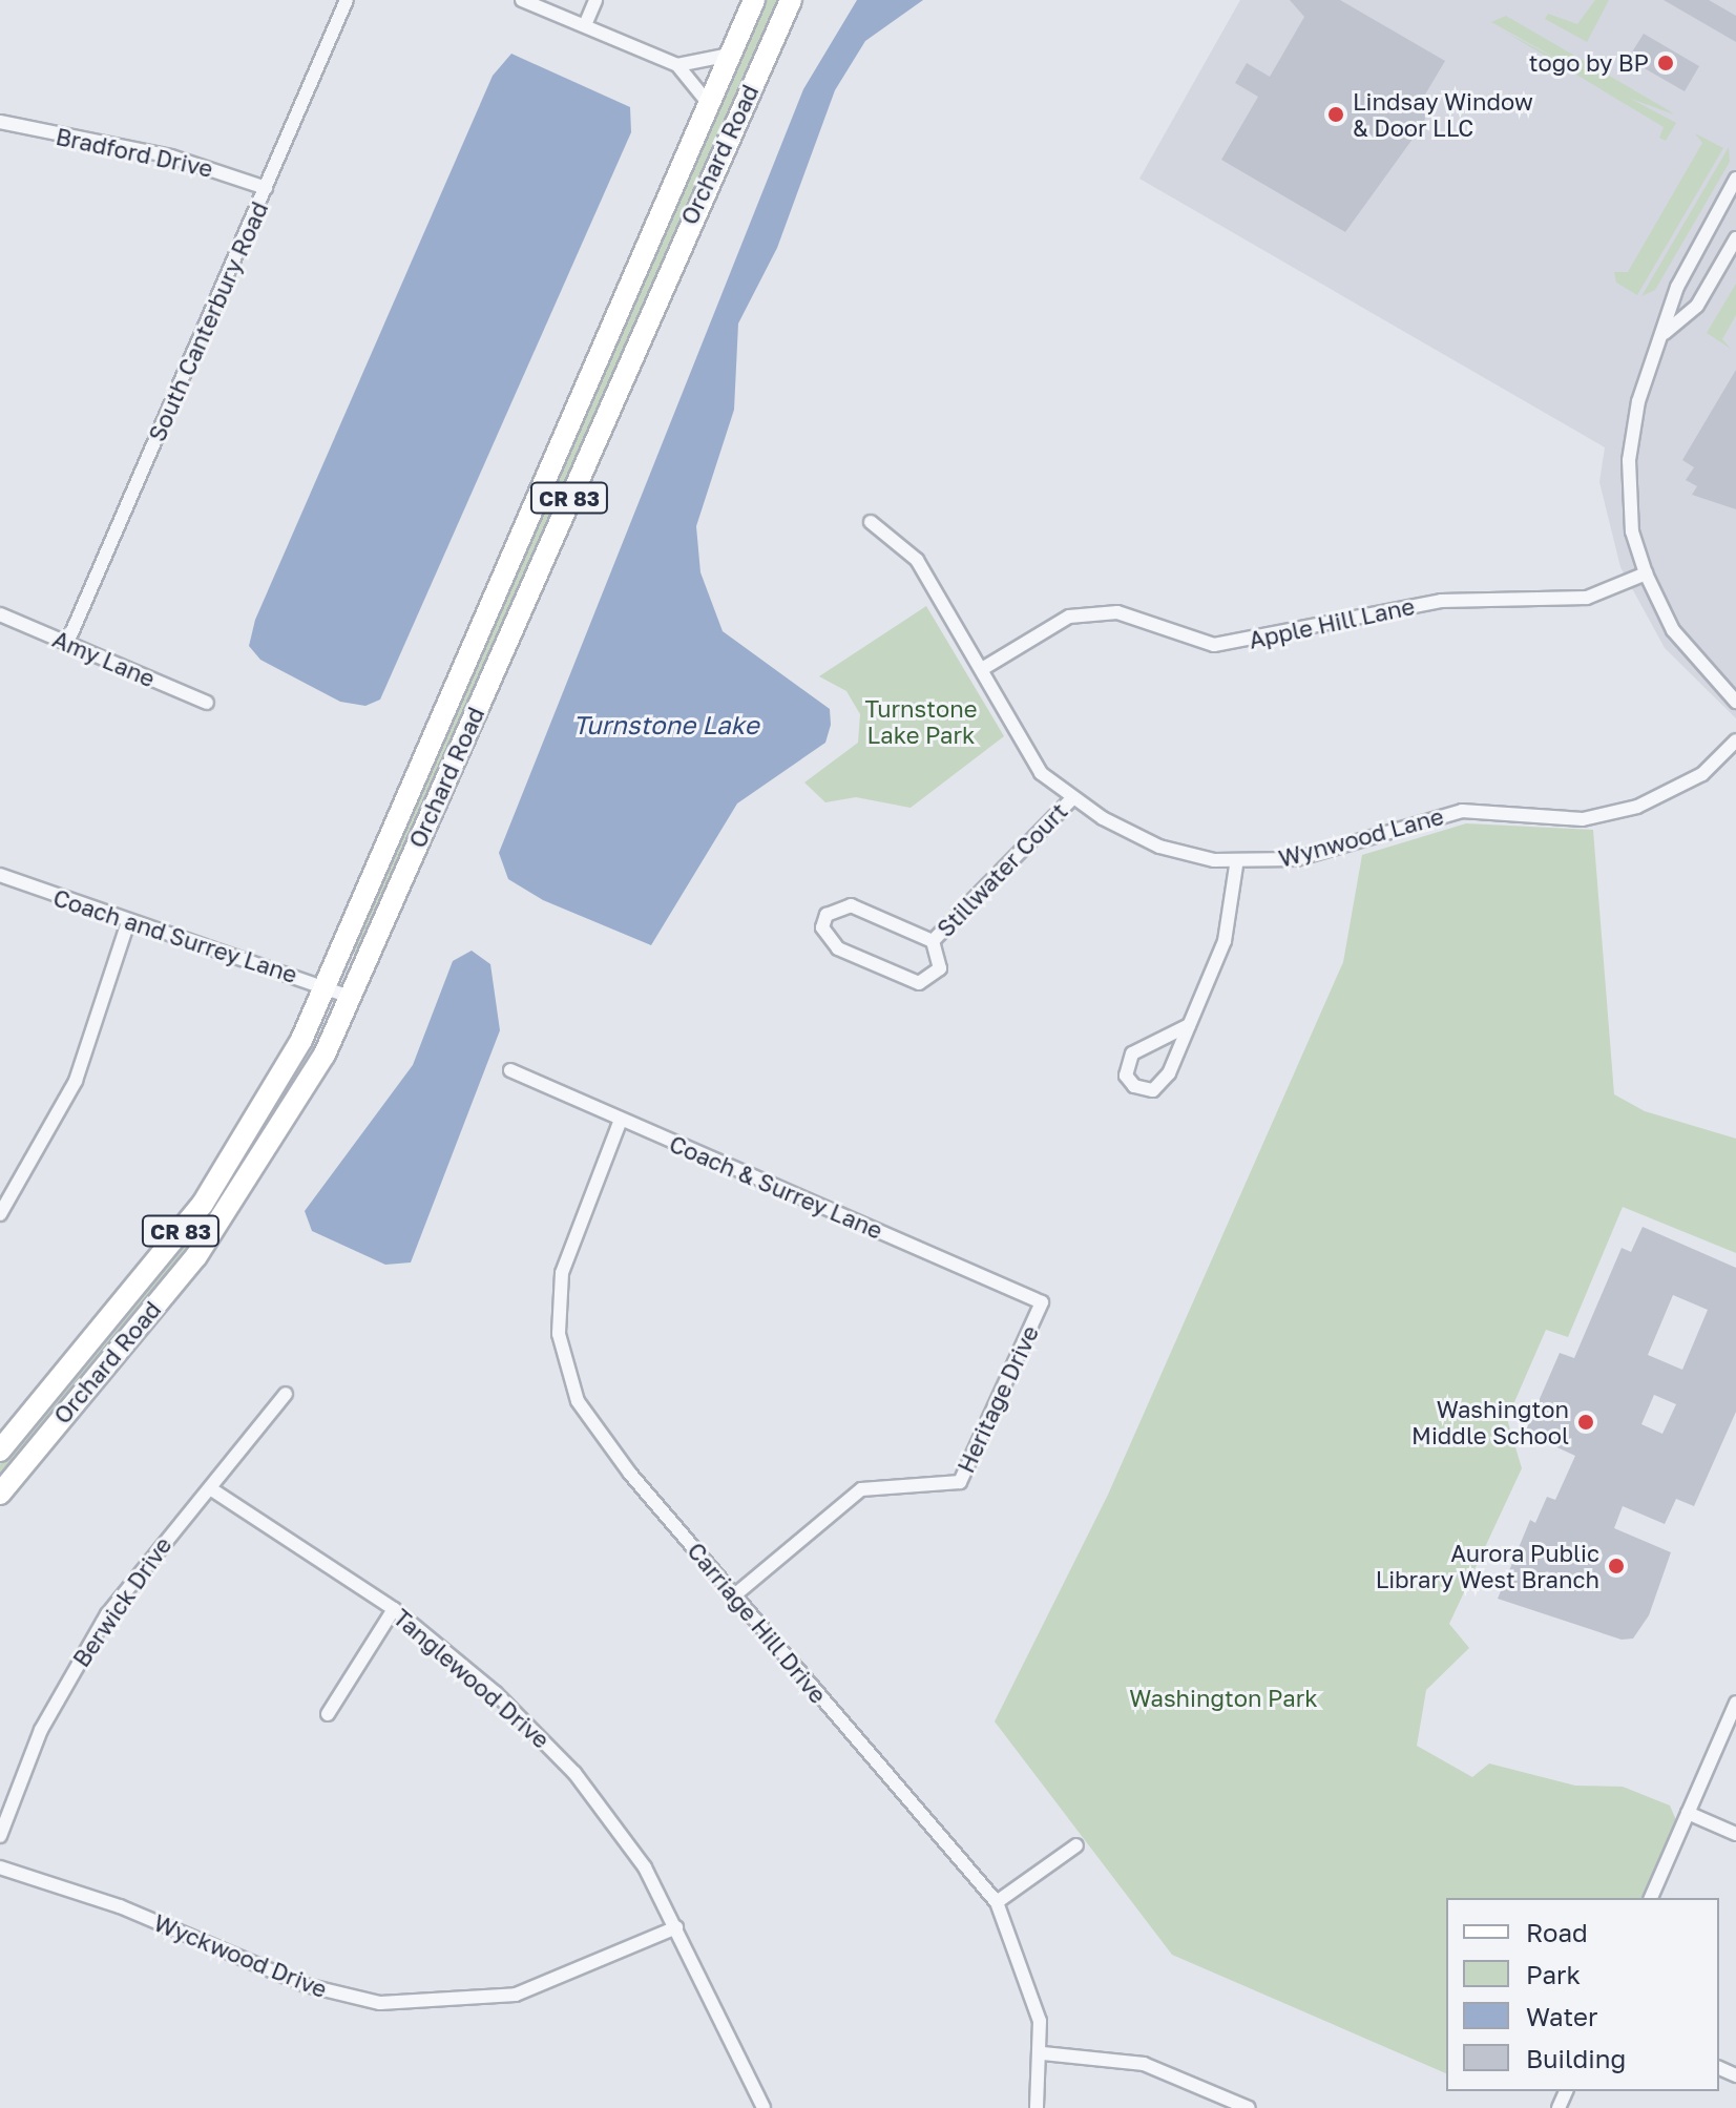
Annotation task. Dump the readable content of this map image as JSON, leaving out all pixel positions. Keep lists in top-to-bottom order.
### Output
{
  "streets": {
    "main road": ["Orchard Road", "CR 83"],
    "street": [
      "Bradford Drive",
      "South Canterbury Road",
      "Apple Hill Lane",
      "Amy Lane",
      "Wynwood Lane",
      "Stillwater Court",
      "Coach and Surrey Lane",
      "Coach & Surrey Lane",
      "Heritage Drive",
      "Berwick Drive",
      "Carriage Hill Drive",
      "Tanglewood Drive",
      "Wyckwood Drive"
    ]
  },
  "crossings": [
    ["Bradford Drive", "South Canterbury Road"],
    ["Orchard Road", "Coach and Surrey Lane"],
    ["South Canterbury Road", "Amy Lane"],
    ["Apple Hill Lane", "Wynwood Lane"],
    ["Wynwood Lane", "Stillwater Court"],
    ["Coach & Surrey Lane", "Heritage Drive"],
    ["Coach & Surrey Lane", "Carriage Hill Drive"],
    ["Heritage Drive", "Carriage Hill Drive"],
    ["Berwick Drive", "Tanglewood Drive"],
    ["Tanglewood Drive", "Wyckwood Drive"]
  ],
  "water": ["Turnstone Lake"],
  "parks": ["Turnstone Lake Park", "Washington Park"],
  "places": [
    "togo by BP",
    "Lindsay Window & Door LLC",
    "Washington Middle School",
    "Aurora Public Library West Branch"
  ],
  "legend": [
    "Road",
    "Park",
    "Water",
    "Building"
  ]
}
